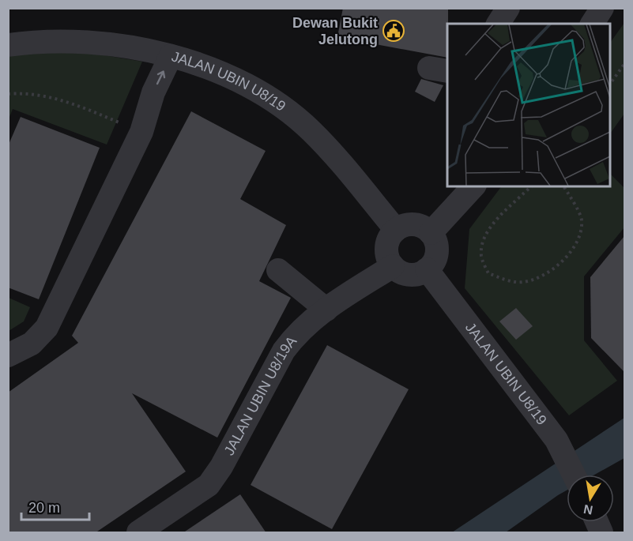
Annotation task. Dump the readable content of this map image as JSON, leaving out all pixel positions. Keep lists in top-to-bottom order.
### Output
{
  "streets": {
    "street": ["JALAN UBIN U8/19", "JALAN UBIN U8/19A"]
  },
  "crossings": [
    ["JALAN UBIN U8/19", "JALAN UBIN U8/19A"]
  ],
  "places": {
    "public building": ["Dewan Bukit Jelutong"]
  },
  "scale_bar": "20 m",
  "north": "bottom"
}
